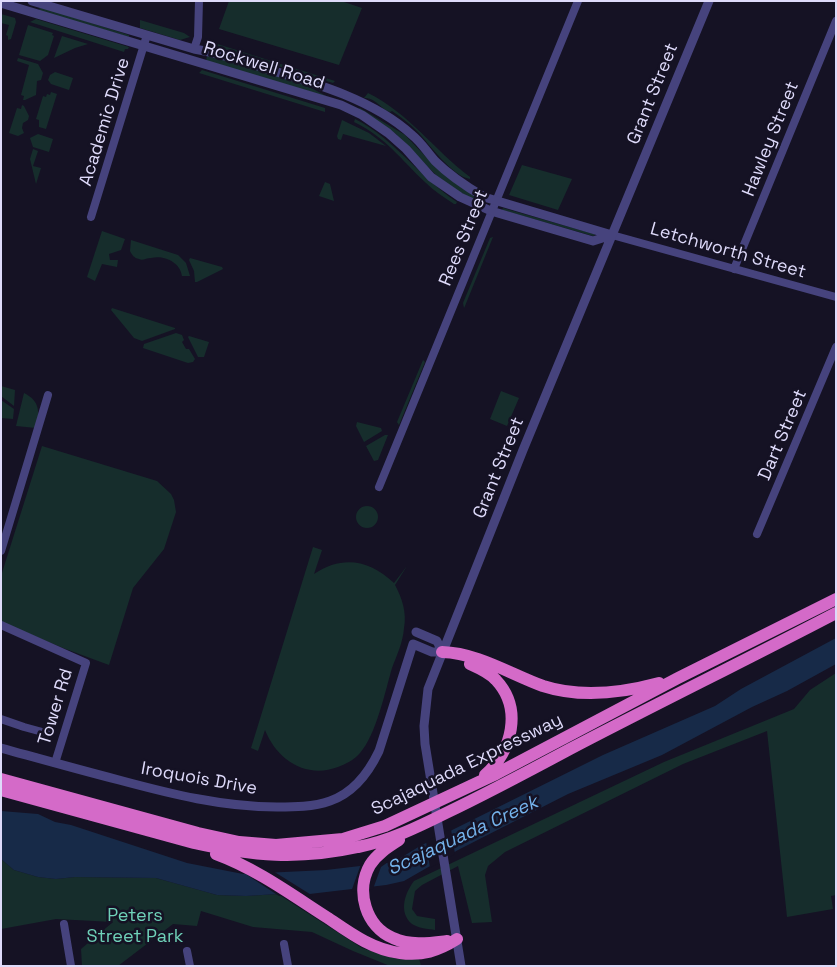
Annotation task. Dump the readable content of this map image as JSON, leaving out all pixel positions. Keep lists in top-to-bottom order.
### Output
{
  "streets": {
    "highway": ["Scajaquada Expressway"],
    "street": [
      "Rockwell Road",
      "Grant Street",
      "Academic Drive",
      "Hawley Street",
      "Rees Street",
      "Letchworth Street",
      "Dart Street",
      "Tower Rd",
      "Iroquois Drive"
    ]
  },
  "crossings": [
    ["Rockwell Road", "Academic Drive"],
    ["Rockwell Road", "Rees Street"],
    ["Rockwell Road", "Letchworth Street"],
    ["Grant Street", "Letchworth Street"],
    ["Grant Street", "Iroquois Drive"],
    ["Hawley Street", "Letchworth Street"],
    ["Rees Street", "Letchworth Street"],
    ["Tower Rd", "Iroquois Drive"]
  ],
  "water": ["Scajaquada Creek"],
  "parks": ["Peters Street Park"]
}
